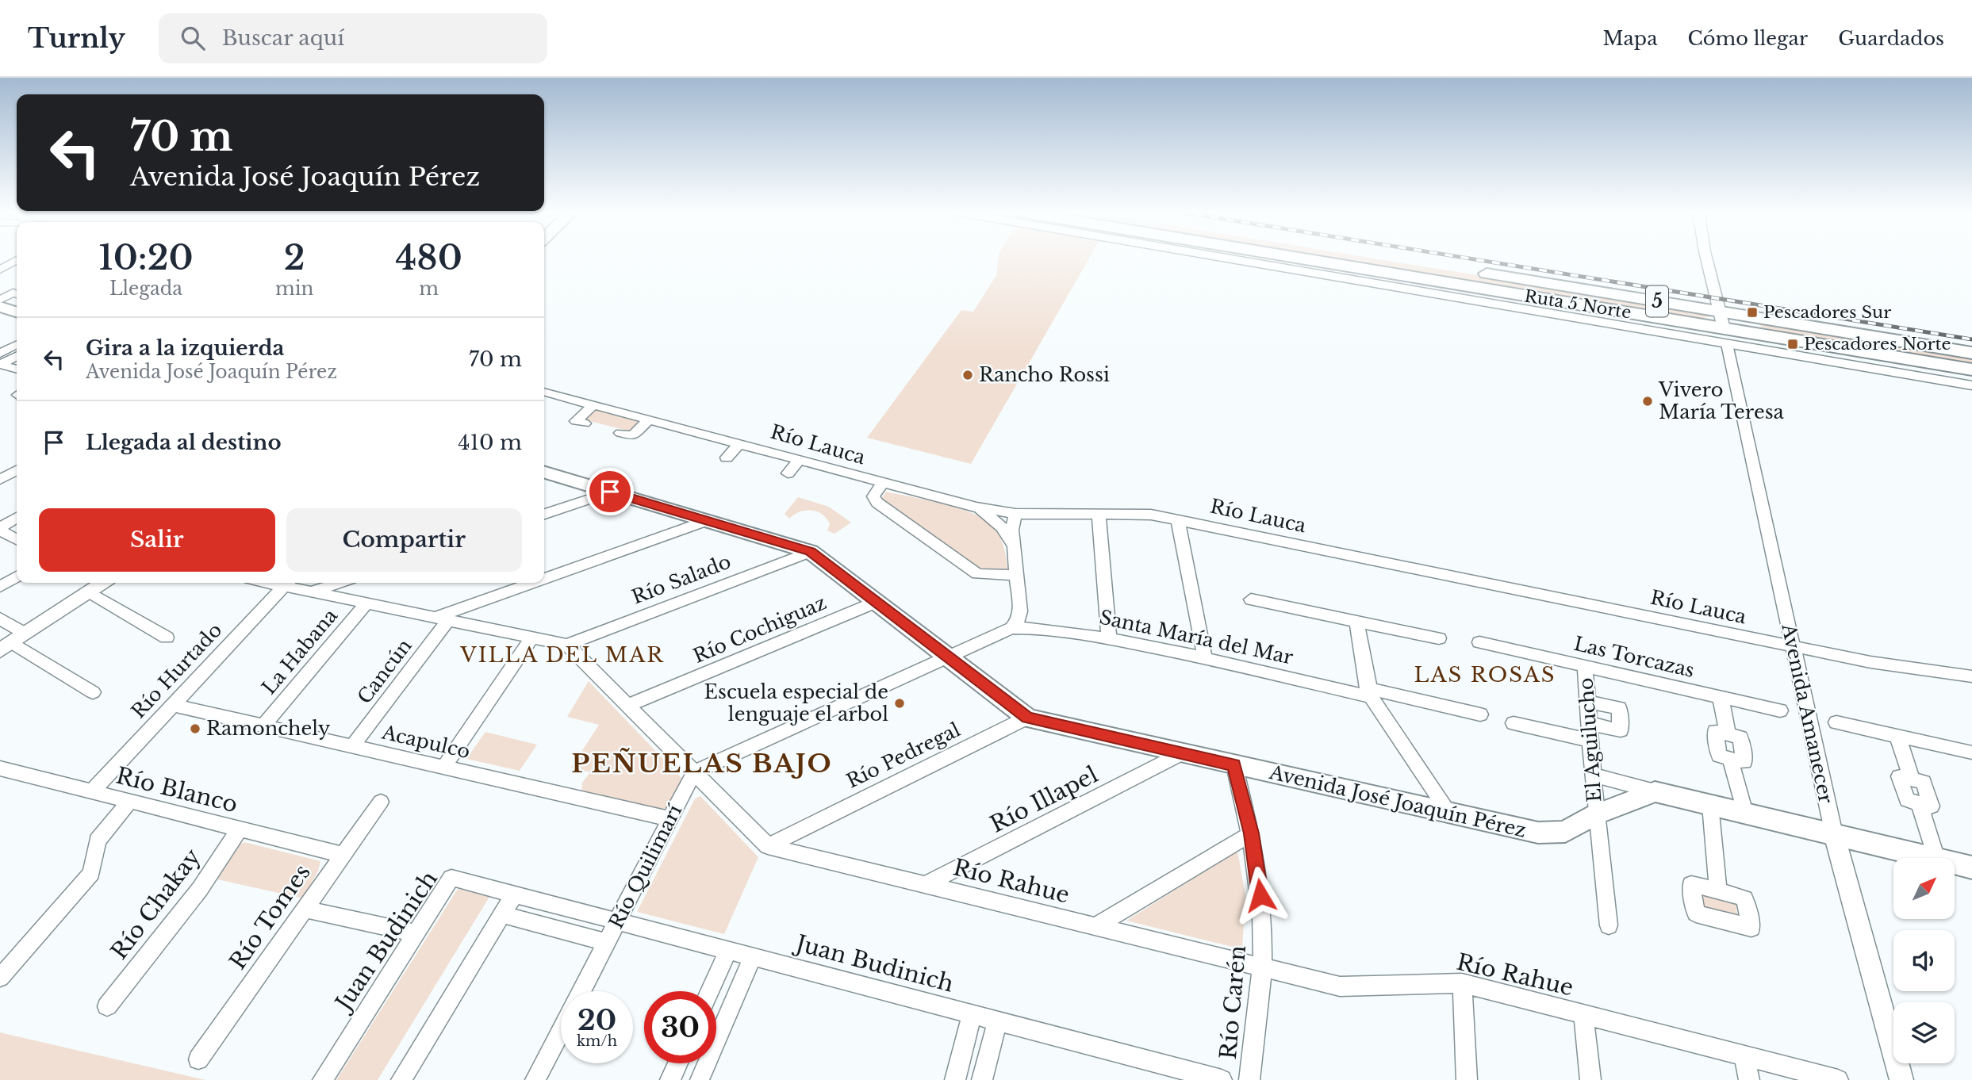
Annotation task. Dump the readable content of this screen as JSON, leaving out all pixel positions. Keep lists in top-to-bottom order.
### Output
{
  "streets": {
    "highway": ["5", "Ruta 5 Norte"],
    "main road": ["Avenida José Joaquín Pérez"],
    "street": [
      "Río Lauca",
      "Río Salado",
      "Río Cochiguaz",
      "Santa María del Mar",
      "La Habana",
      "Las Torcazas",
      "Río Hurtado",
      "Cancún",
      "Avenida Amanecer",
      "El Aguilucho",
      "Acapulco",
      "Río Pedregal",
      "Río Blanco",
      "Río Illapel",
      "Río Quilimarí",
      "Río Rahue",
      "Río Chakay",
      "Río Tomes",
      "Juan Budinich",
      "Río Carén"
    ]
  },
  "crossings": [
    ["Ruta 5 Norte", "Avenida Amanecer"],
    ["Río Lauca", "Avenida Amanecer"],
    ["Río Salado", "Avenida José Joaquín Pérez"],
    ["Río Cochiguaz", "Avenida José Joaquín Pérez"],
    ["La Habana", "Acapulco"],
    ["Las Torcazas", "El Aguilucho"],
    ["Río Hurtado", "Acapulco"],
    ["Río Hurtado", "Río Blanco"],
    ["Cancún", "Acapulco"],
    ["El Aguilucho", "Avenida José Joaquín Pérez"],
    ["Acapulco", "Río Quilimarí"],
    ["Río Pedregal", "Avenida José Joaquín Pérez"],
    ["Río Pedregal", "Río Rahue"],
    ["Río Blanco", "Río Chakay"],
    ["Río Blanco", "Río Tomes"],
    ["Río Illapel", "Avenida José Joaquín Pérez"],
    ["Río Illapel", "Río Rahue"],
    ["Avenida José Joaquín Pérez", "Río Carén"],
    ["Río Quilimarí", "Juan Budinich"],
    ["Río Rahue", "Río Carén"]
  ],
  "districts": ["VILLA DEL MAR", "LAS ROSAS", "PEÑUELAS BAJO"],
  "places": {
    "transit": ["Pescadores Sur", "Pescadores Norte"],
    "other": [
      "Rancho Rossi",
      "Vivero María Teresa",
      "Escuela especial de lenguaje el arbol",
      "Ramonchely"
    ]
  },
  "north": "top right",
  "page": {
    "header": "Turnly",
    "search": "Buscar aquí",
    "nav": ["Mapa", "Cómo llegar", "Guardados"],
    "turn": ["70 m", "Avenida José Joaquín Pérez"],
    "eta": [
      "10:20",
      "Llegada",
      "2",
      "min",
      "480",
      "m"
    ],
    "list": [
      {
        "name": "Gira a la izquierda",
        "note": "Avenida José Joaquín Pérez",
        "value": "70 m"
      },
      {
        "name": "Llegada al destino",
        "value": "410 m"
      }
    ],
    "buttons": ["Salir", "Compartir"],
    "speed": "20 km/h",
    "limit": "30"
  }
}
